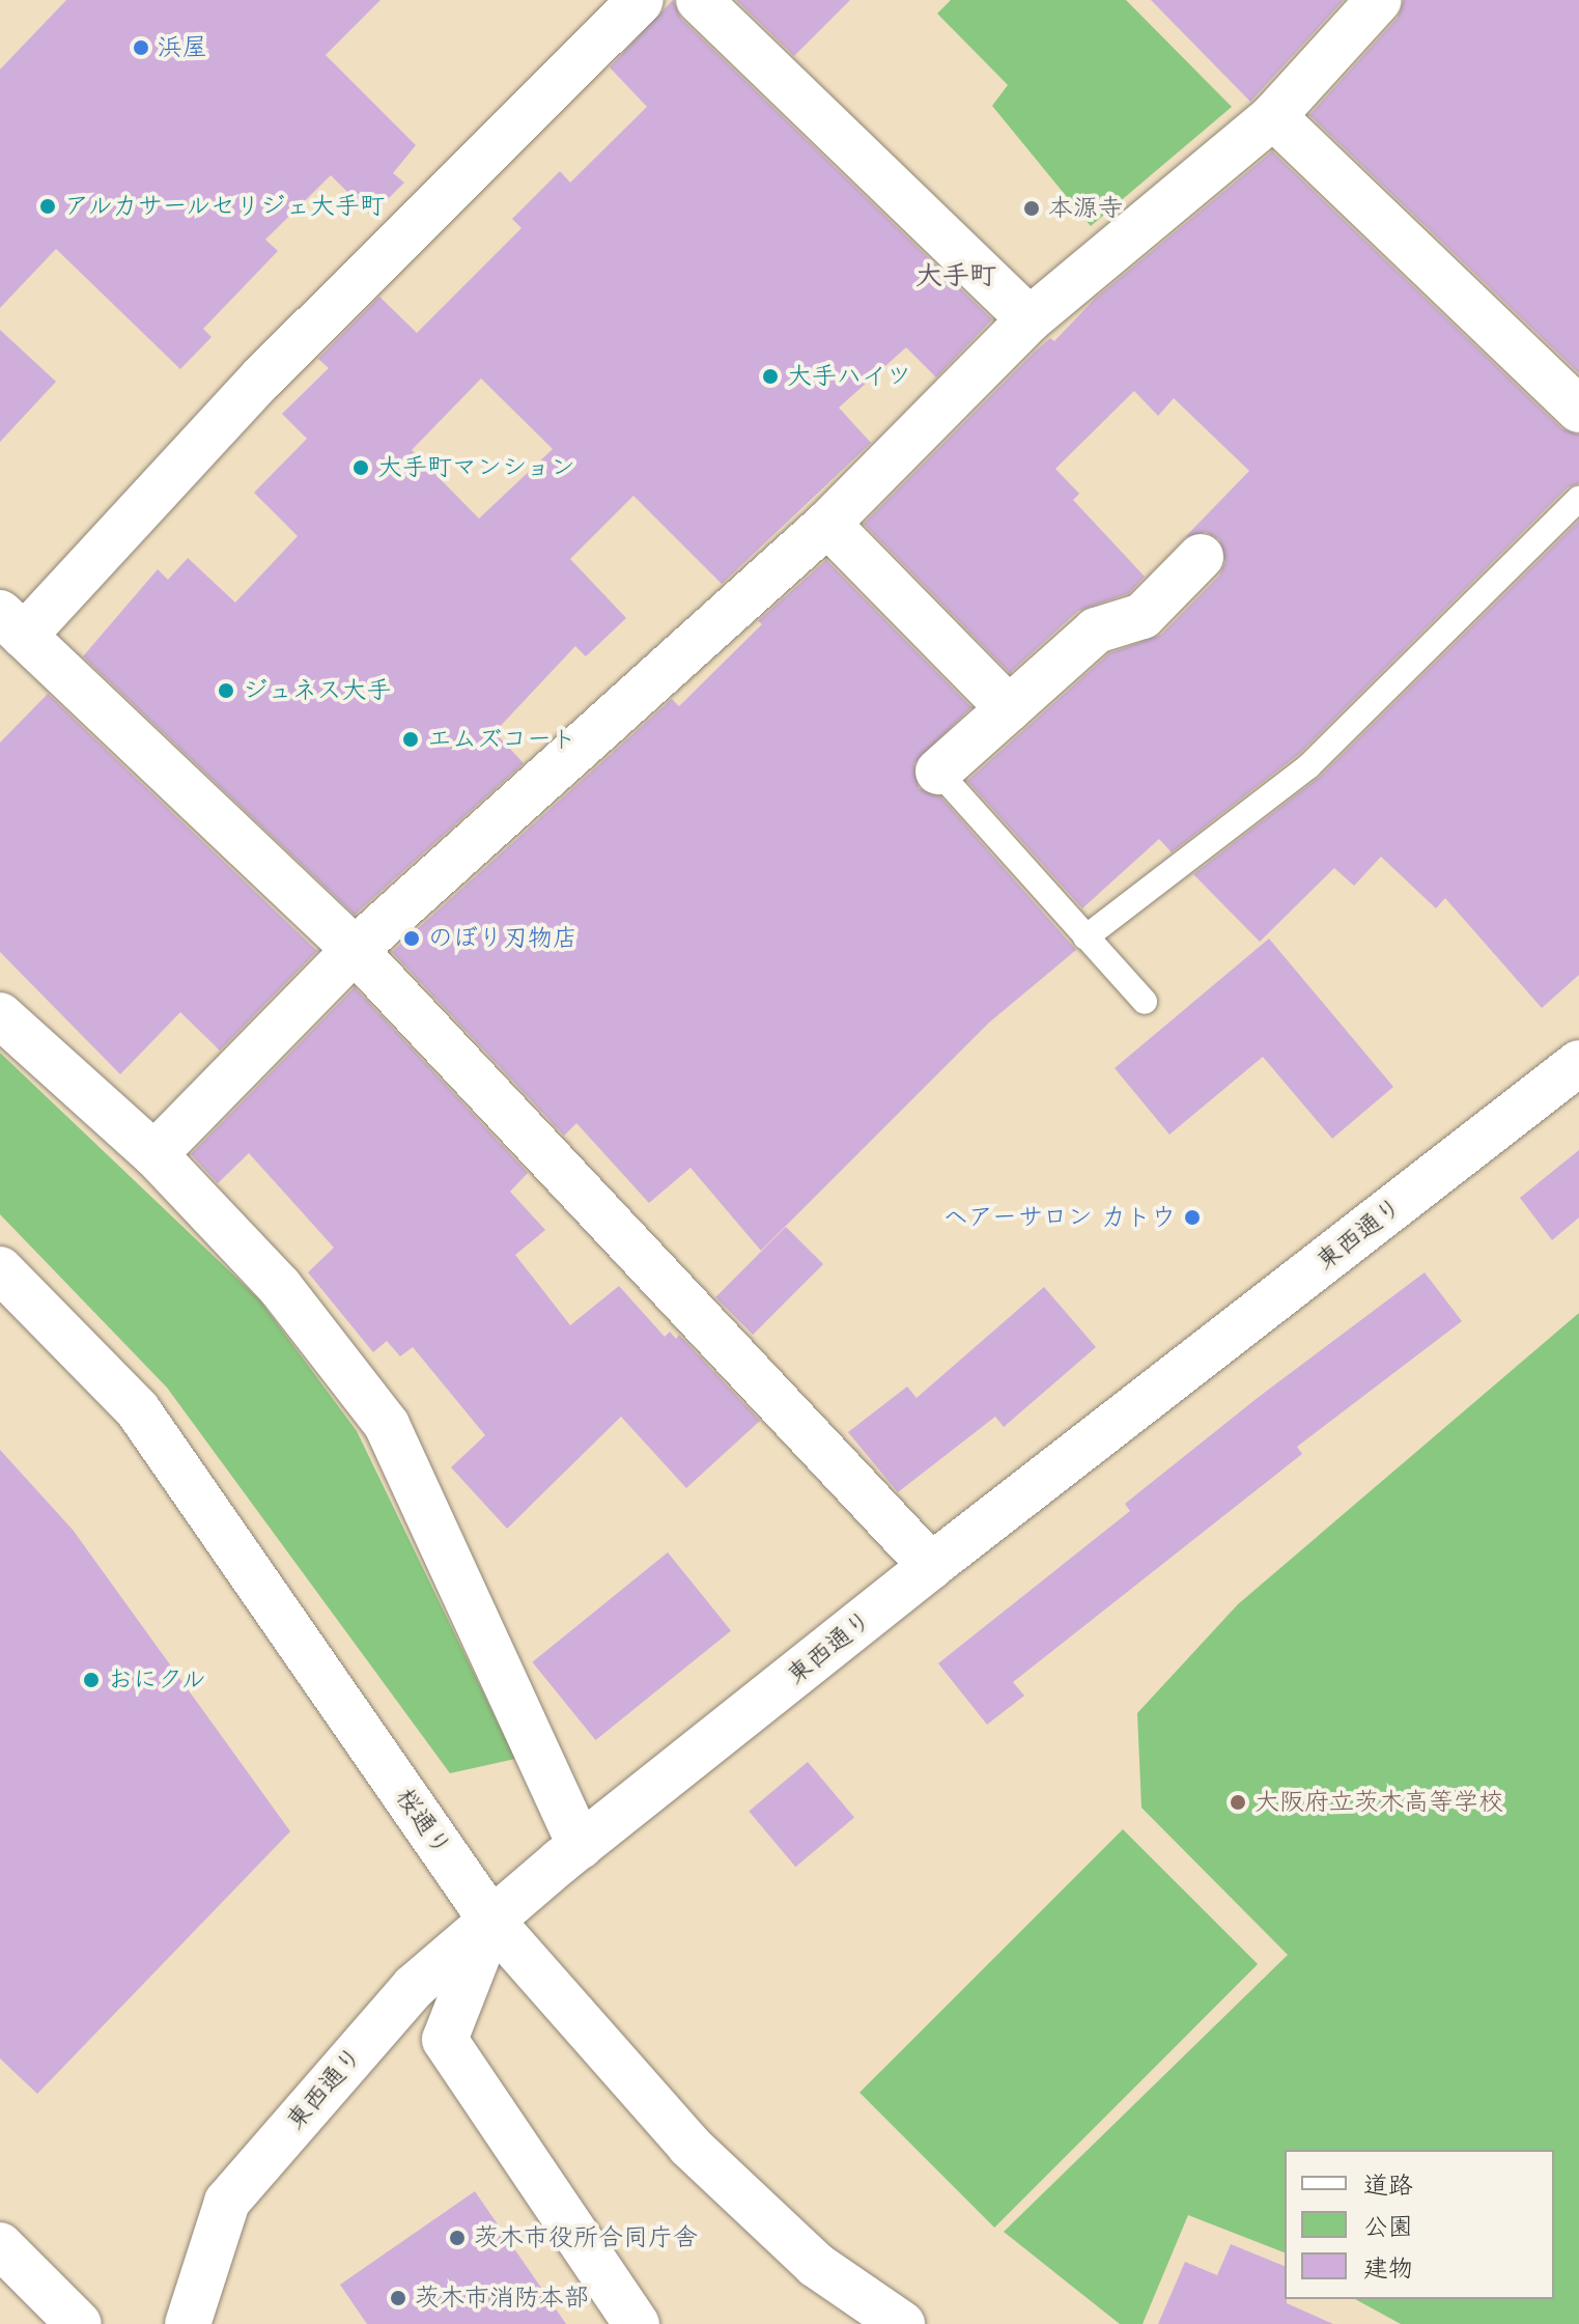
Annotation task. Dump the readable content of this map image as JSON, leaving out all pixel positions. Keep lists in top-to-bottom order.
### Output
{
  "streets": {
    "street": ["東西通り", "桜通り"]
  },
  "crossings": [
    ["東西通り", "桜通り"]
  ],
  "districts": ["大手町"],
  "places": [
    "浜屋",
    "アルカサールセリジェ大手町",
    "本源寺",
    "大手ハイツ",
    "大手町マンション",
    "ジュネス大手",
    "エムズコート",
    "のぼり刃物店",
    "ヘアーサロン カトウ",
    "おにクル",
    "大阪府立茨木高等学校",
    "茨木市役所合同庁舎",
    "茨木市消防本部"
  ],
  "legend": ["道路", "公園", "建物"]
}
